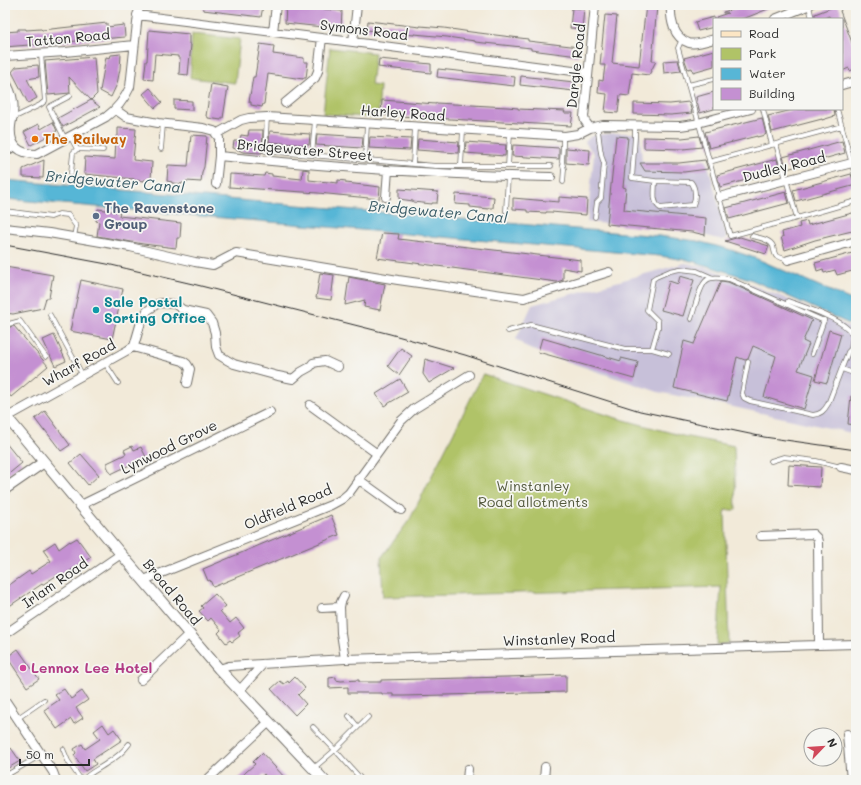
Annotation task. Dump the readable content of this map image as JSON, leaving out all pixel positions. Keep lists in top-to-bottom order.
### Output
{
  "streets": {
    "street": [
      "Symons Road",
      "Tatton Road",
      "Dargle Road",
      "Harley Road",
      "Bridgewater Street",
      "Dudley Road",
      "Wharf Road",
      "Lynwood Grove",
      "Oldfield Road",
      "Irlam Road",
      "Broad Road",
      "Winstanley Road"
    ]
  },
  "crossings": [
    ["Symons Road", "Dargle Road"],
    ["Dargle Road", "Harley Road"],
    ["Harley Road", "Bridgewater Street"],
    ["Wharf Road", "Broad Road"],
    ["Lynwood Grove", "Broad Road"],
    ["Oldfield Road", "Broad Road"],
    ["Irlam Road", "Broad Road"],
    ["Broad Road", "Winstanley Road"]
  ],
  "water": ["Bridgewater Canal"],
  "parks": ["Winstanley Road allotments"],
  "places": [
    "The Railway",
    "The Ravenstone Group",
    "Sale Postal Sorting Office",
    "Lennox Lee Hotel"
  ],
  "legend": [
    "Road",
    "Park",
    "Water",
    "Building"
  ],
  "scale_bar": "50 m",
  "north": "top right"
}
